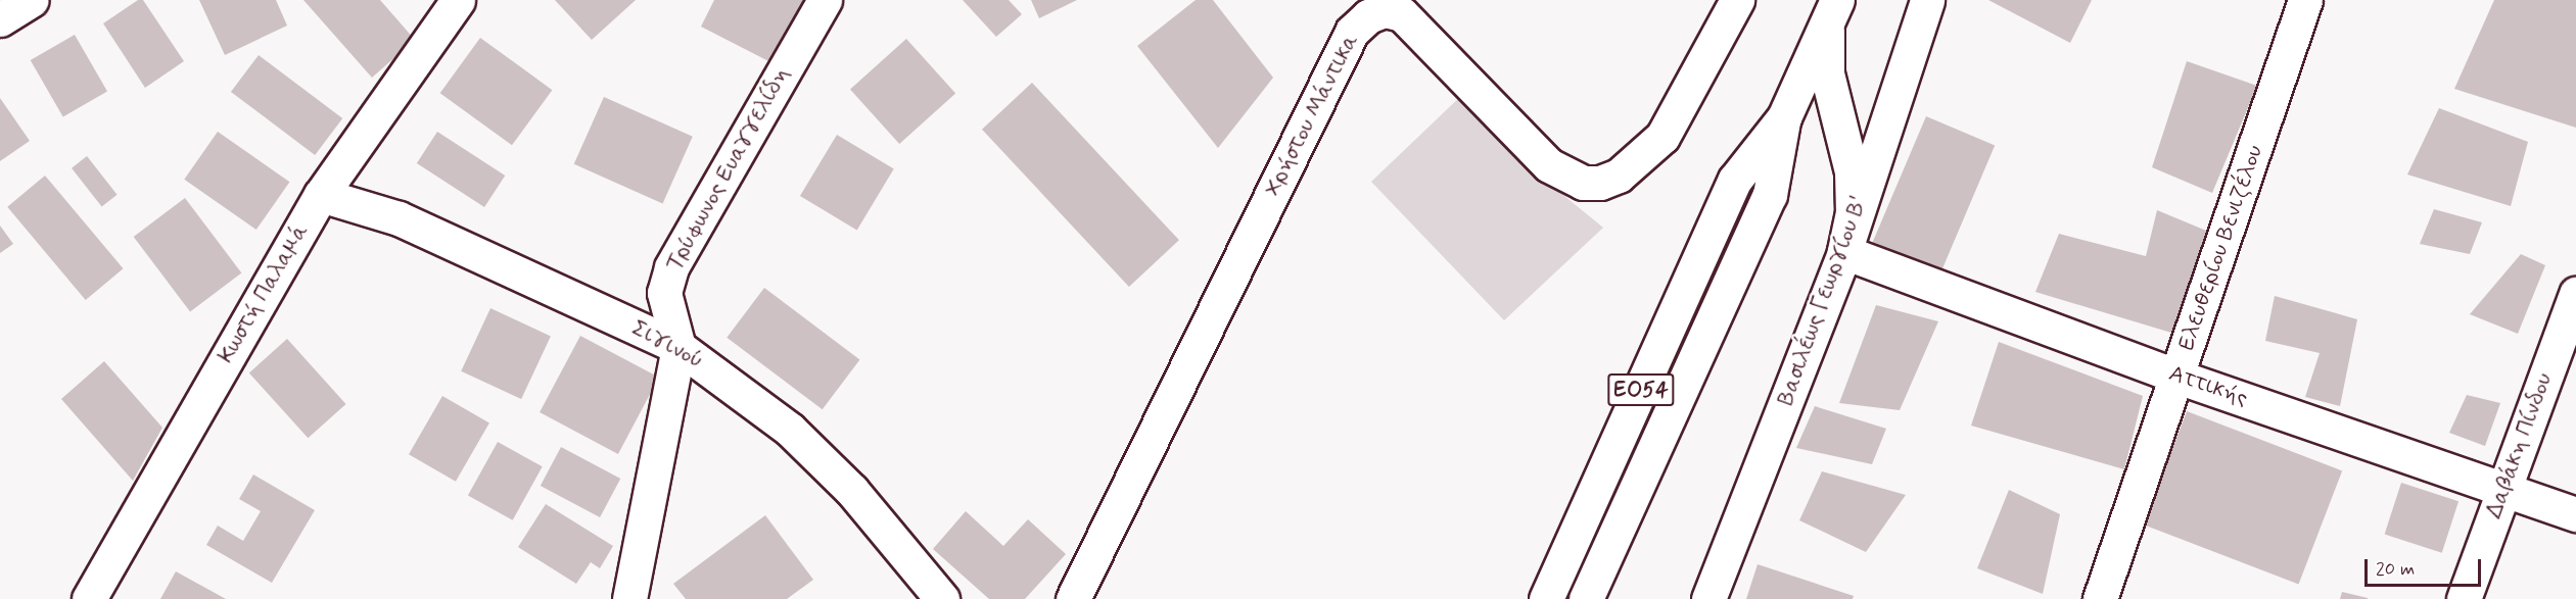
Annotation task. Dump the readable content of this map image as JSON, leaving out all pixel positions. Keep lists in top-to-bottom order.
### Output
{
  "streets": {
    "street": [
      "Χρήστου Μάντικα",
      "Τρύφωνος Ευαγγελίδη",
      "Ελευθερίου Βενιζέλου",
      "Κωστή Παλαμά",
      "Βασιλέως Γεωργίου Β'",
      "Σιγινού",
      "Αττικής",
      "ΕΟ54",
      "Δαβάκη Πίνδου"
    ]
  },
  "crossings": [
    ["Τρύφωνος Ευαγγελίδη", "Σιγινού"],
    ["Ελευθερίου Βενιζέλου", "Αττικής"],
    ["Κωστή Παλαμά", "Σιγινού"],
    ["Βασιλέως Γεωργίου Β'", "Αττικής"],
    ["Αττικής", "Δαβάκη Πίνδου"]
  ],
  "scale_bar": "20 m"
}
